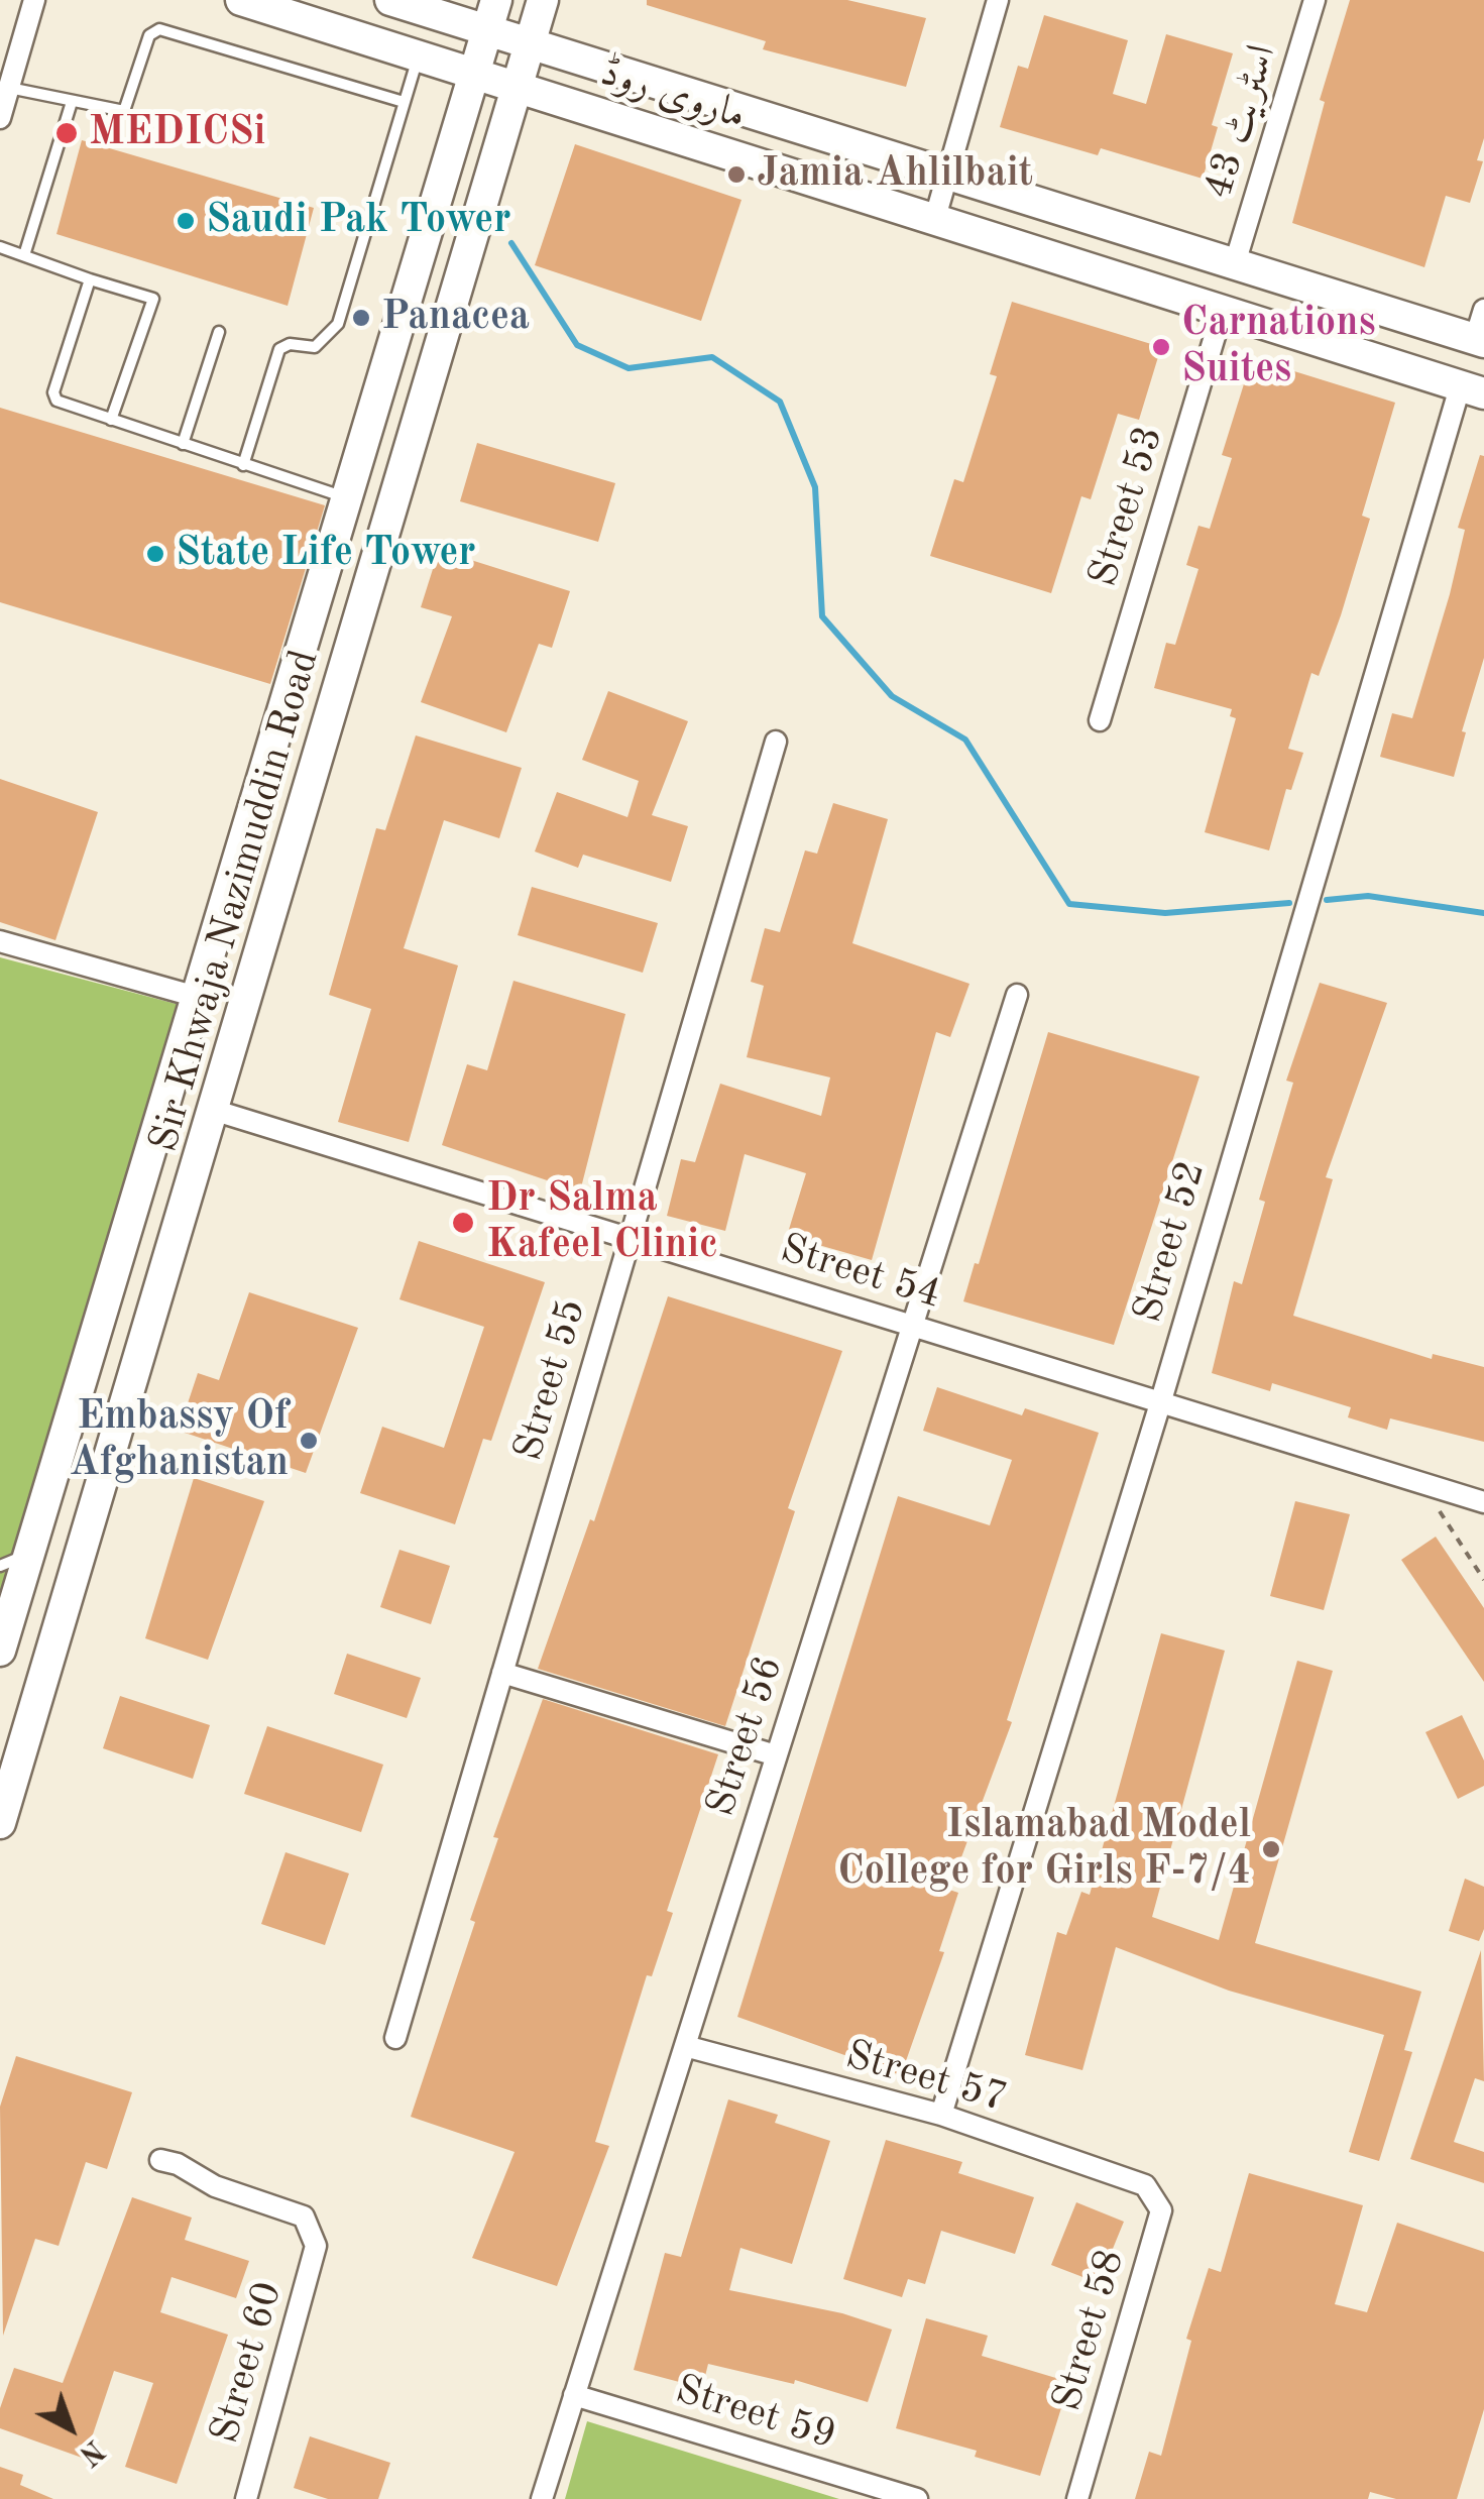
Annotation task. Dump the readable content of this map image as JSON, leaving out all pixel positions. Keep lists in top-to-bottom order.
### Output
{
  "streets": {
    "main road": ["ماروی روڈ", "Sir Khwaja Nazimuddin Road"],
    "street": [
      "اسٹریٹ 43",
      "Street 53",
      "Street 52",
      "Street 54",
      "Street 55",
      "Street 56",
      "Street 57",
      "Street 58",
      "Street 60",
      "Street 59"
    ]
  },
  "crossings": [
    ["ماروی روڈ", "اسٹریٹ 43"],
    ["ماروی روڈ", "Street 53"],
    ["ماروی روڈ", "Sir Khwaja Nazimuddin Road"],
    ["ماروی روڈ", "Street 52"],
    ["Sir Khwaja Nazimuddin Road", "Street 54"],
    ["Street 52", "Street 54"],
    ["Street 52", "Street 57"],
    ["Street 54", "Street 55"],
    ["Street 54", "Street 56"],
    ["Street 56", "Street 57"],
    ["Street 56", "Street 59"],
    ["Street 57", "Street 58"]
  ],
  "places": [
    "MEDICSi",
    "Jamia Ahlilbait",
    "Saudi Pak Tower",
    "Panacea",
    "Carnations Suites",
    "State Life Tower",
    "Dr Salma Kafeel Clinic",
    "Embassy Of Afghanistan",
    "Islamabad Model College for Girls F-7/4"
  ],
  "north": "bottom right"
}
